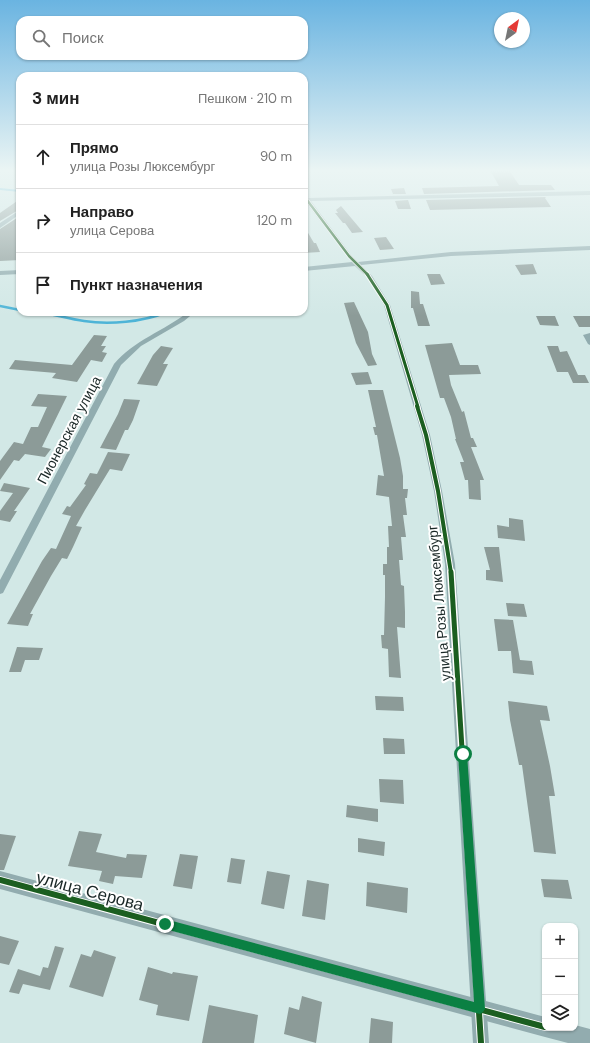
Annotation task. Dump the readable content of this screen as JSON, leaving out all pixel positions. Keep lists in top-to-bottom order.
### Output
{
  "streets": {
    "street": ["Пионерская улица", "улица Розы Люксембург", "улица Серова"]
  },
  "crossings": [
    ["улица Розы Люксембург", "улица Серова"]
  ],
  "north": "top right",
  "page": {
    "search": "Поиск",
    "heading": ["3 мин", "Пешком · 210 m"],
    "list": [
      ["Прямо", "улица Розы Люксембург", "90 m"],
      ["Направо", "улица Серова", "120 m"],
      "Пункт назначения"
    ],
    "map_buttons": ["+", "−"]
  }
}
